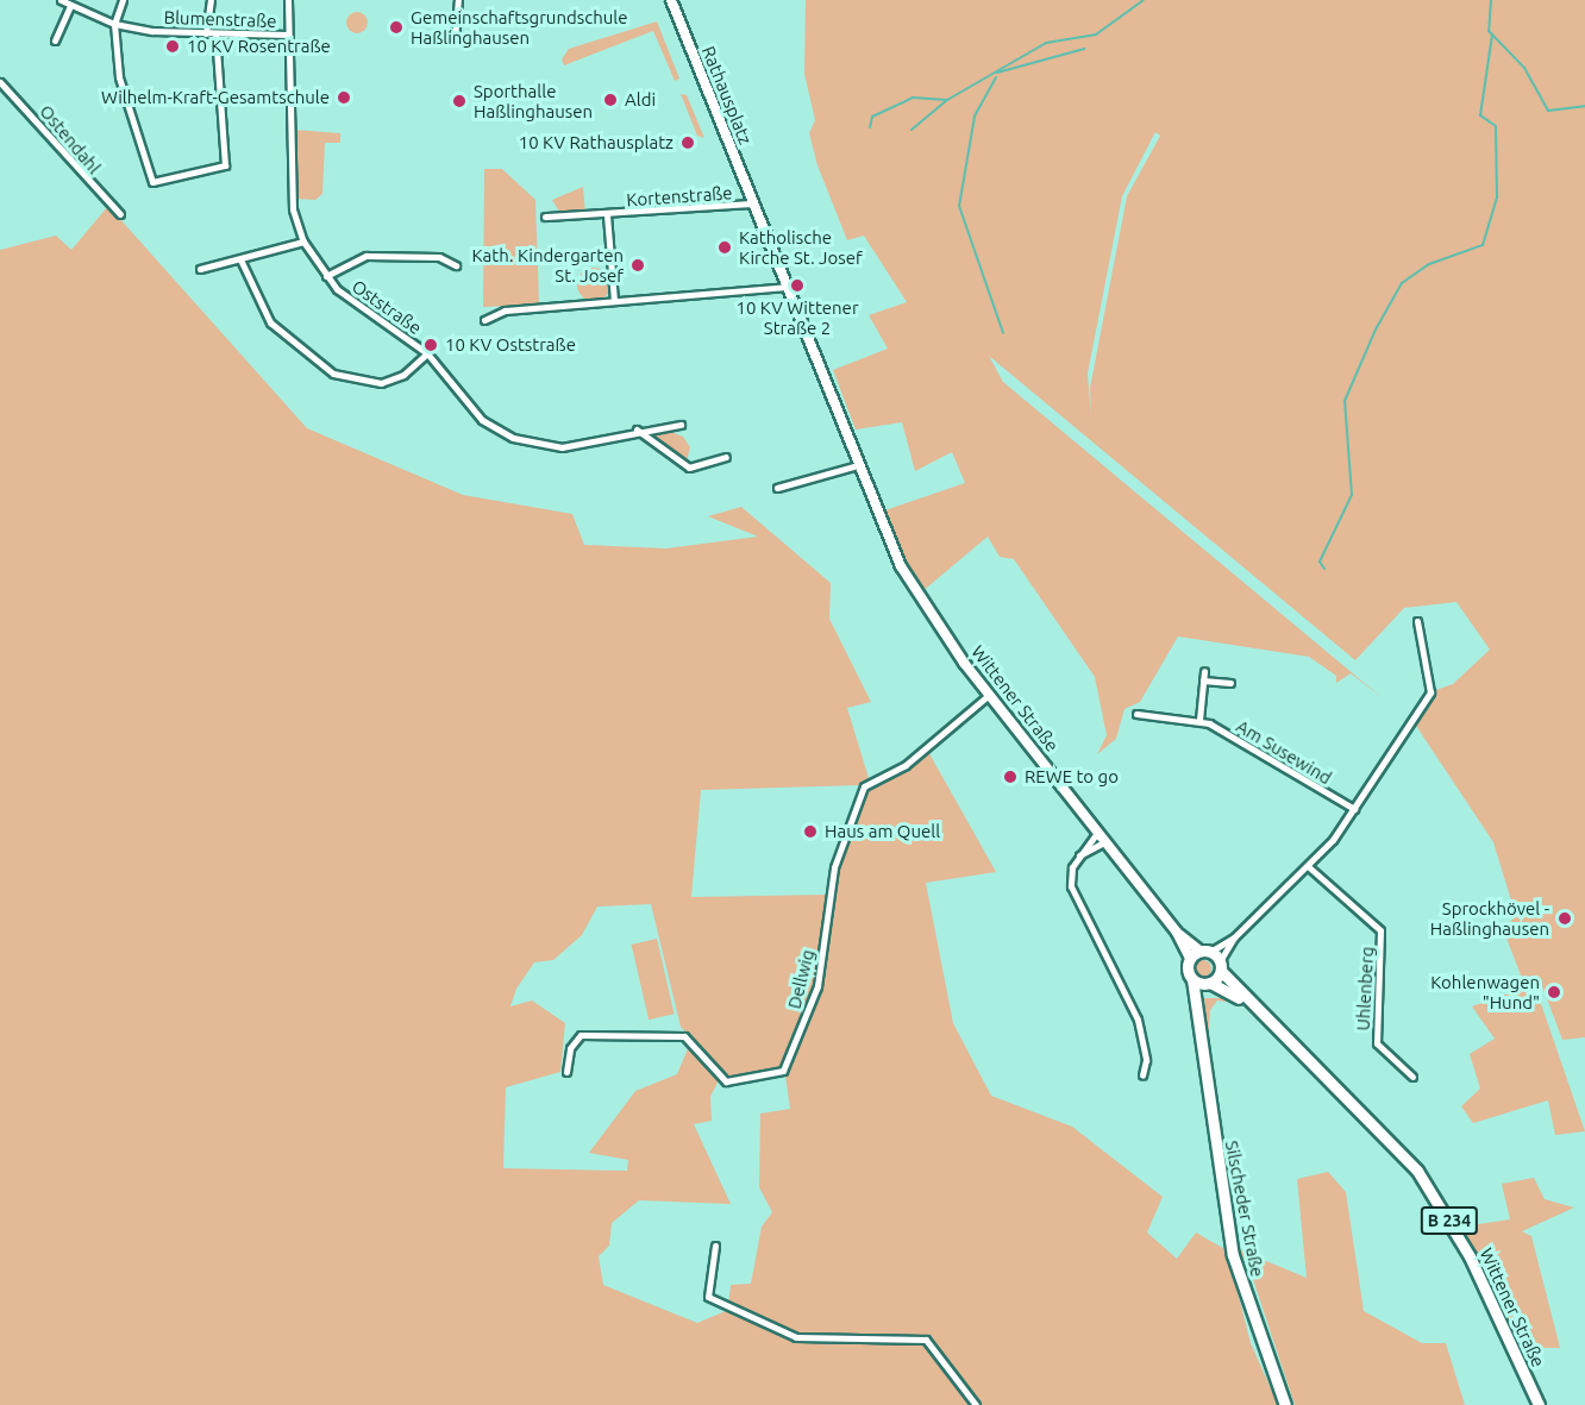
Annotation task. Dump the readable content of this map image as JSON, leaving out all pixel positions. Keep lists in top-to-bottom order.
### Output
{
  "streets": {
    "main road": [
      "Rathausplatz",
      "Wittener Straße",
      "Silscheder Straße",
      "B 234"
    ],
    "street": [
      "Blumenstraße",
      "Ostendahl",
      "Kortenstraße",
      "Oststraße",
      "Am Susewind",
      "Dellwig",
      "Uhlenberg"
    ]
  },
  "crossings": [
    ["Blumenstraße", "Oststraße"],
    ["Rathausplatz", "Kortenstraße"],
    ["Rathausplatz", "Wittener Straße"],
    ["Kortenstraße", "Wittener Straße"],
    ["Wittener Straße", "Dellwig"],
    ["Wittener Straße", "Silscheder Straße"]
  ],
  "places": [
    "Gemeinschaftsgrundschule Haßlinghausen",
    "10 KV Rosentraße",
    "Wilhelm-Kraft-Gesamtschule",
    "Aldi",
    "Sporthalle Haßlinghausen",
    "10 KV Rathausplatz",
    "Katholische Kirche St. Josef",
    "Kath. Kindergarten St. Josef",
    "10 KV Wittener Straße 2",
    "10 KV Oststraße",
    "REWE to go",
    "Haus am Quell",
    "Sprockhövel - Haßlinghausen",
    "Kohlenwagen \"Hund\""
  ]
}
